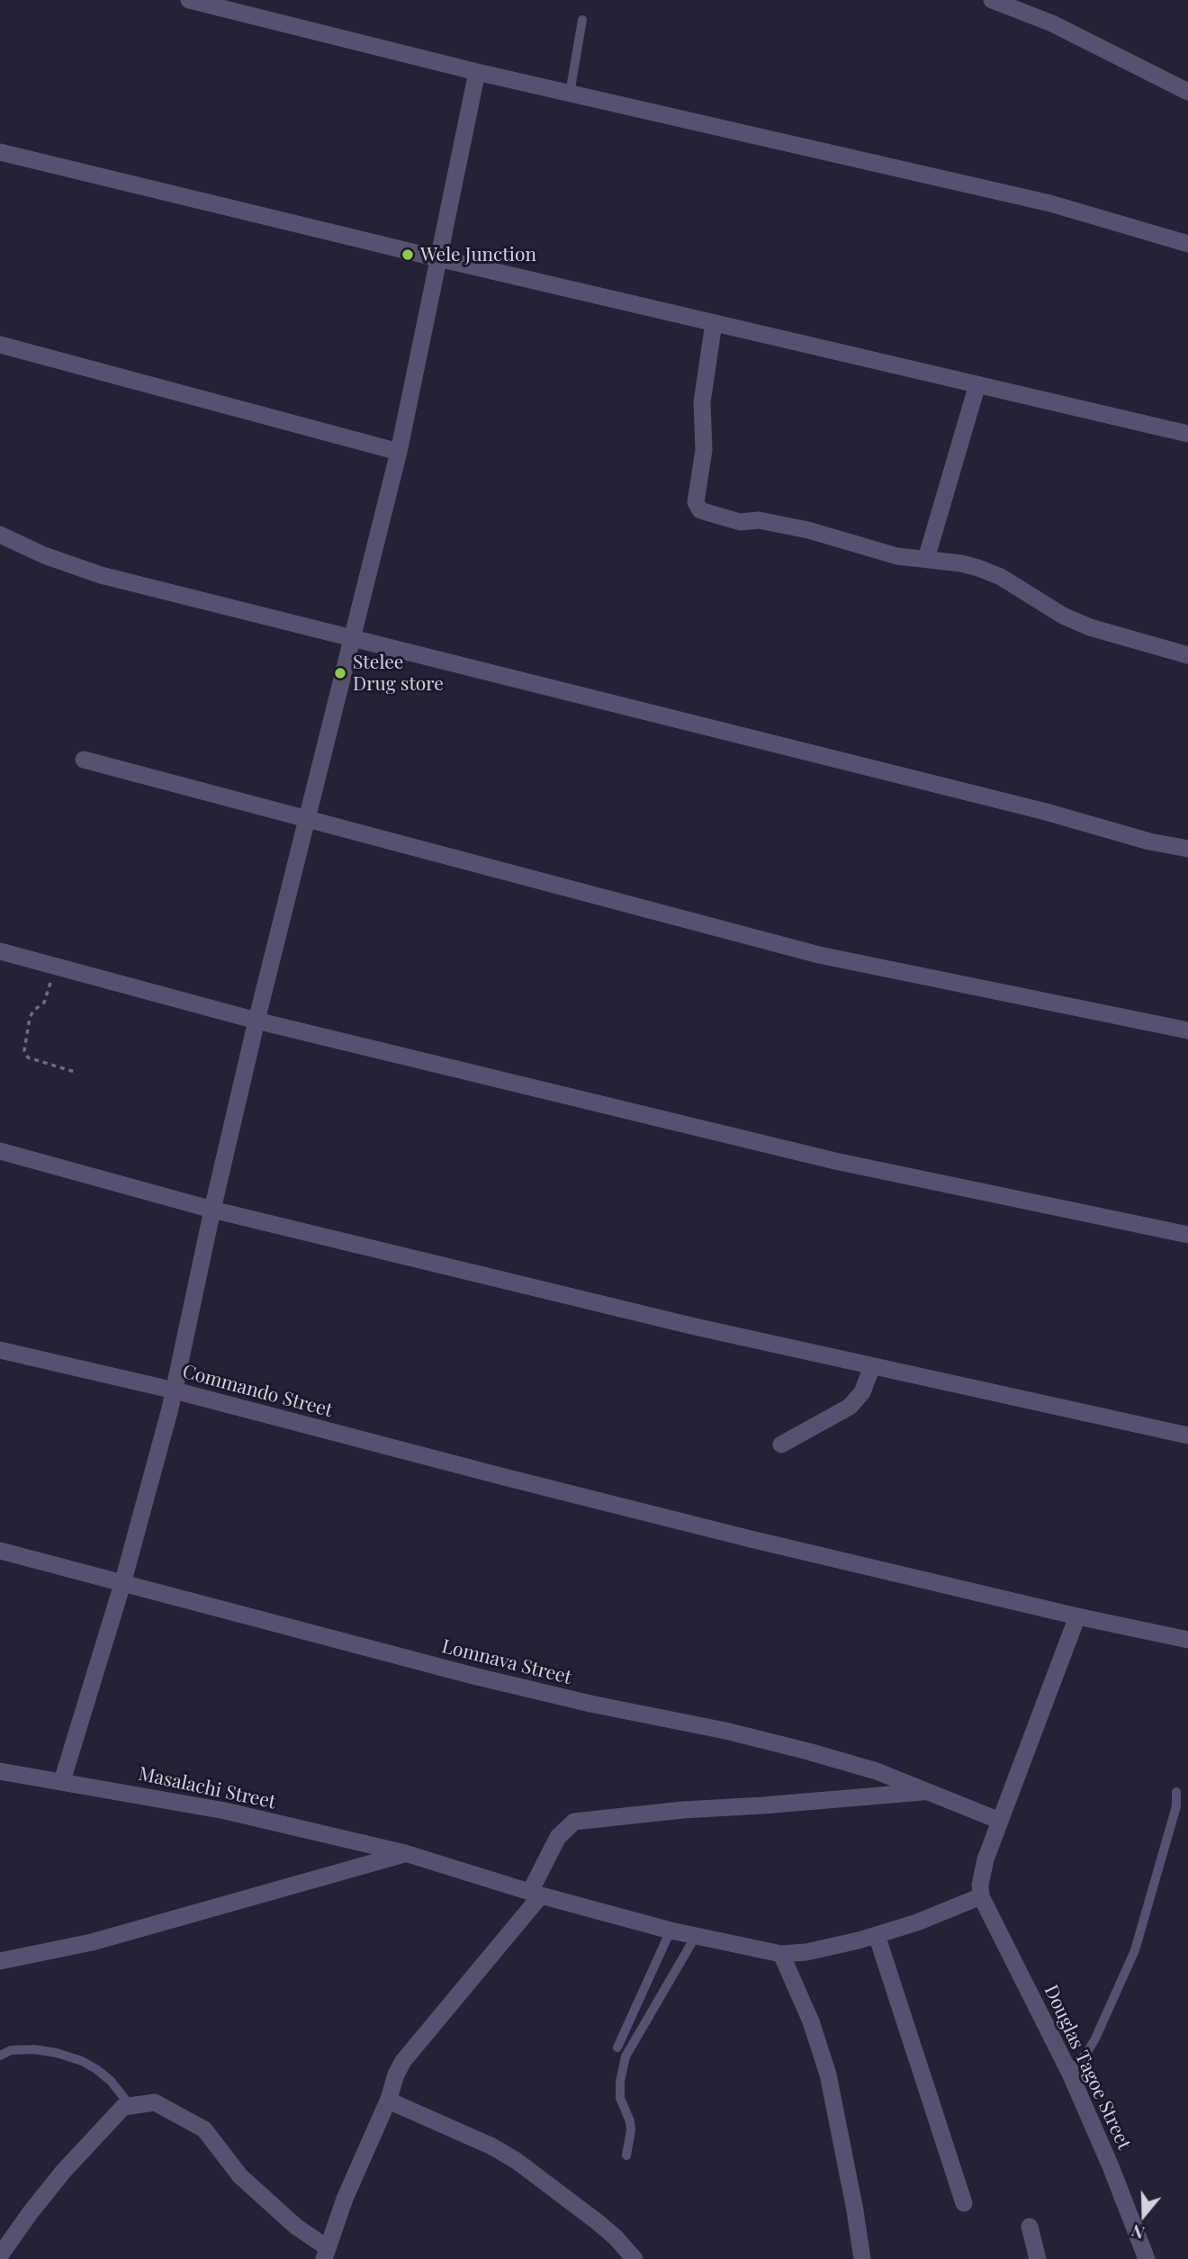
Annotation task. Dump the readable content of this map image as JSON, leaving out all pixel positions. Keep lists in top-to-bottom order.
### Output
{
  "streets": {
    "street": [
      "Commando Street",
      "Lomnava Street",
      "Masalachi Street",
      "Douglas Tagoe Street"
    ]
  },
  "crossings": [
    ["Masalachi Street", "Douglas Tagoe Street"]
  ],
  "places": ["Wele Junction", "Stelee Drug store"],
  "north": "bottom"
}
